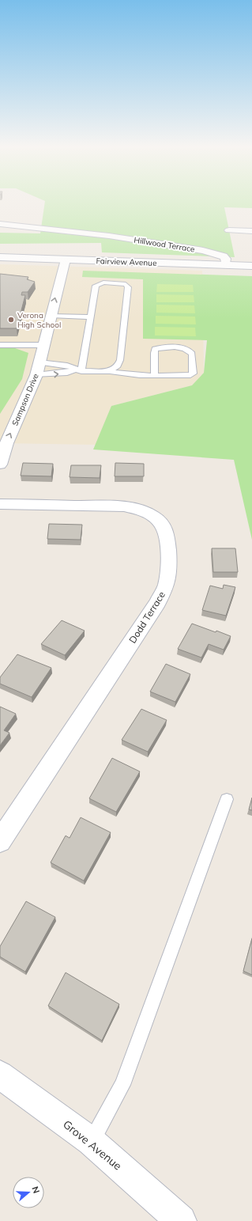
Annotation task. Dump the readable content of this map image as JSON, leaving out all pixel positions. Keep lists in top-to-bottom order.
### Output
{
  "streets": {
    "street": [
      "Hillwood Terrace",
      "Fairview Avenue",
      "Sampson Drive",
      "Dodd Terrace",
      "Grove Avenue"
    ]
  },
  "crossings": [
    ["Hillwood Terrace", "Fairview Avenue"],
    ["Fairview Avenue", "Sampson Drive"]
  ],
  "one_way": ["Sampson Drive"],
  "places": ["Verona High School"],
  "north": "right"
}
